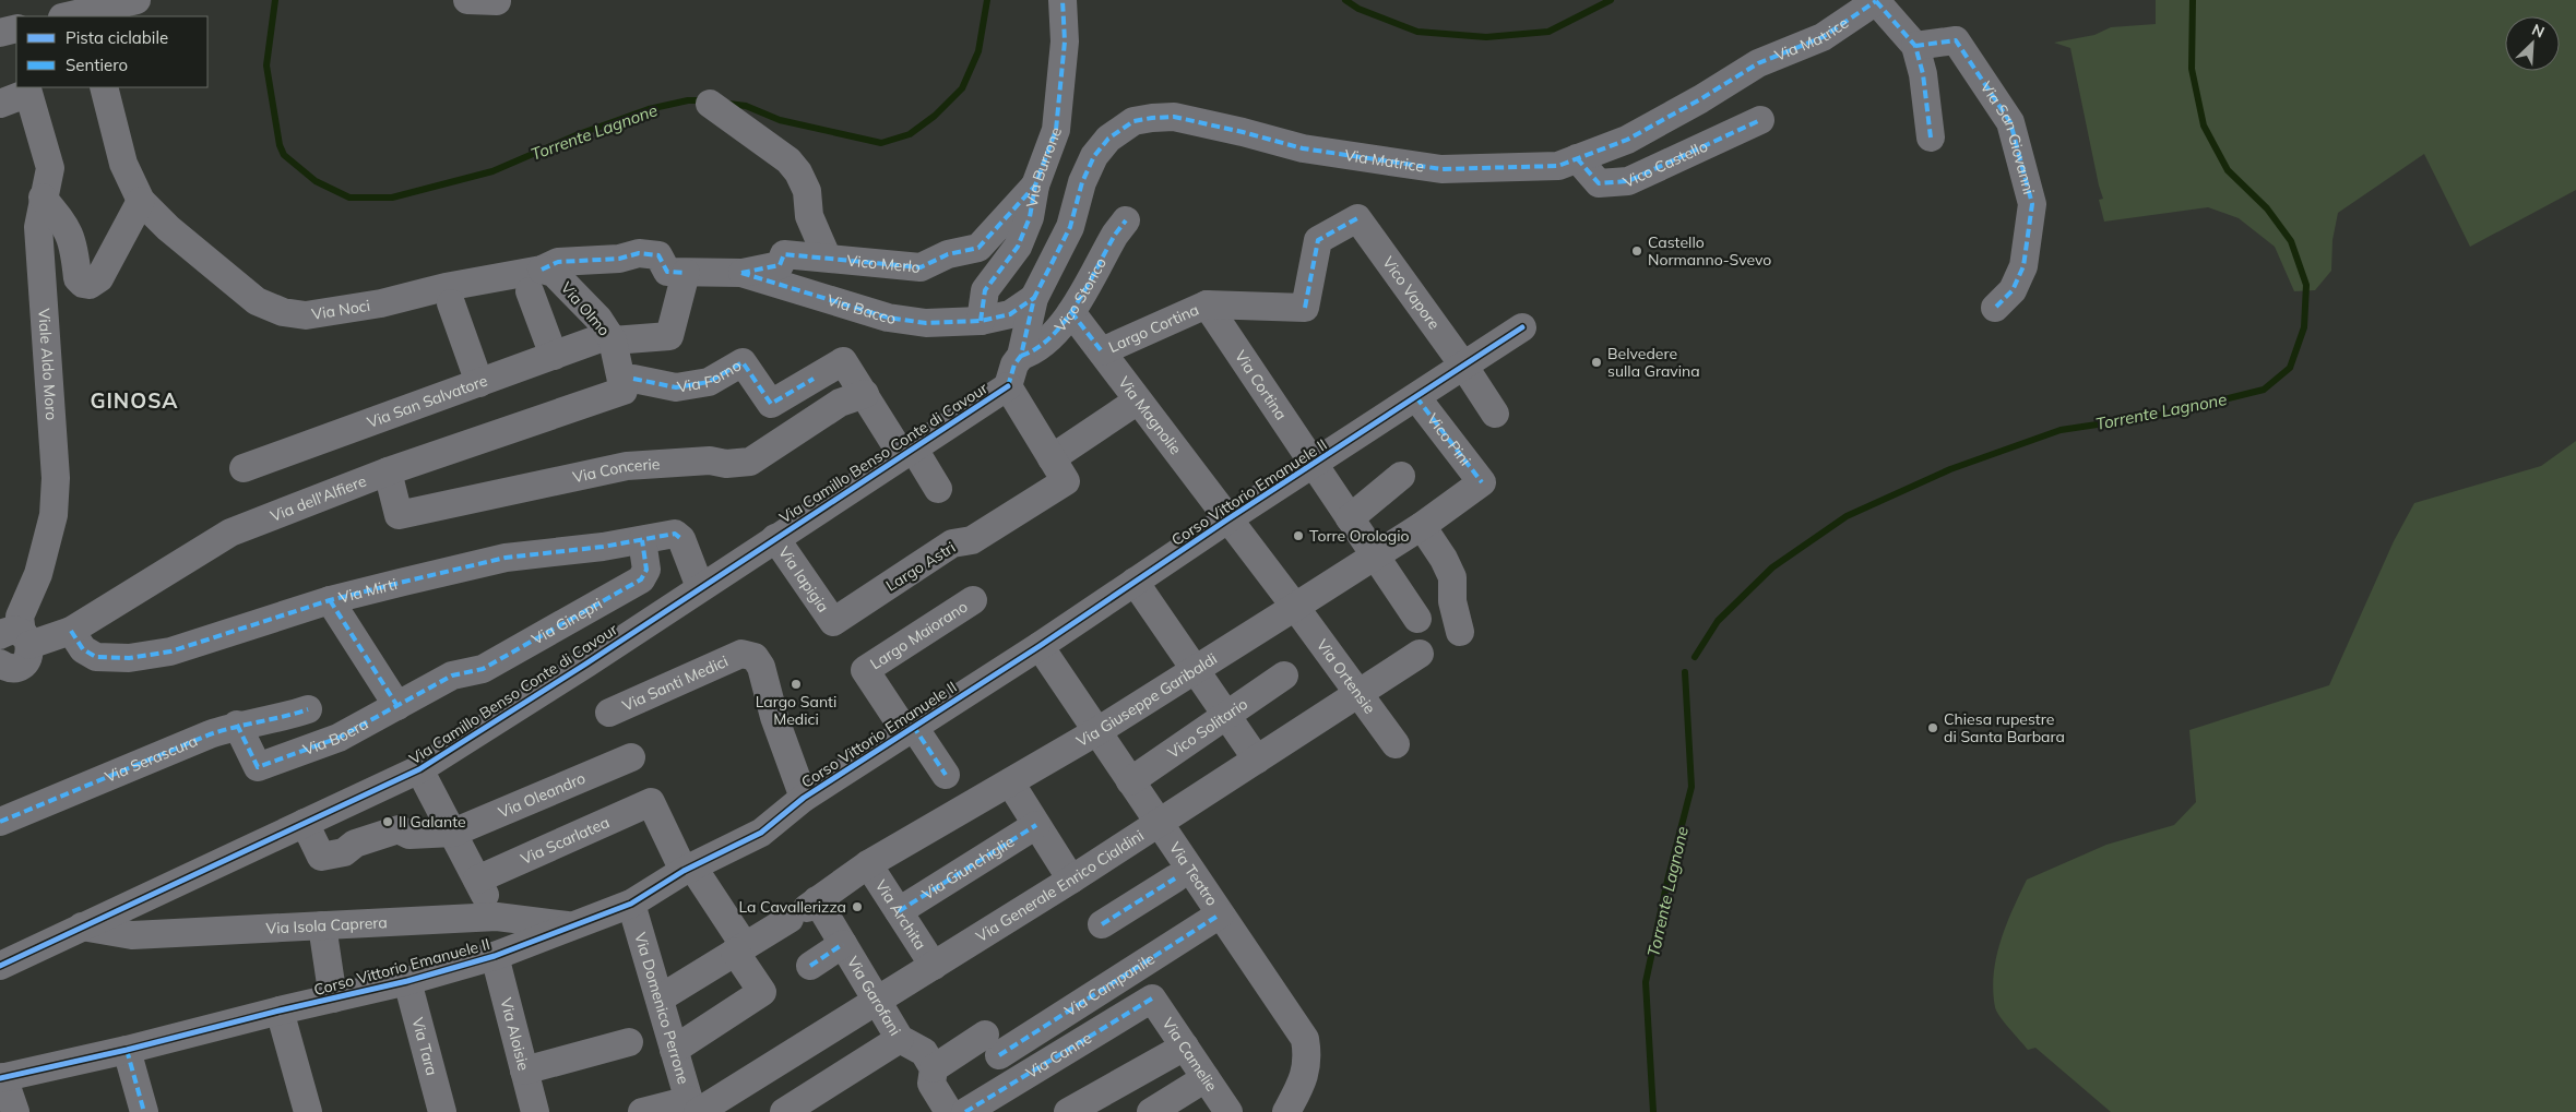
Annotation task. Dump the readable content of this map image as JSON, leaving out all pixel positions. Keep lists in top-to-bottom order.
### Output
{
  "streets": {
    "street": [
      "Via Matrice",
      "Via San Giovanni",
      "Vico Castello",
      "Via Burrone",
      "Vico Merlo",
      "Vico Vapore",
      "Vico Storico",
      "Via Noci",
      "Via Olmo",
      "Via Bacco",
      "Largo Cortina",
      "Viale Aldo Moro",
      "Via Forno",
      "Via Cortina",
      "Via San Salvatore",
      "Via Magnolie",
      "Vico Pini",
      "Via Camillo Benso Conte di Cavour",
      "Via Concerie",
      "Corso Vittorio Emanuele II",
      "Via dell'Alfiere",
      "Largo Astri",
      "Via Iapigia",
      "Via Mirti",
      "Via Ginepri",
      "Largo Maiorano",
      "Via Ortensie",
      "Via Santi Medici",
      "Via Giuseppe Garibaldi",
      "Vico Solitario",
      "Via Boera",
      "Via Serascura",
      "Via Oleandro",
      "Via Scarlatea",
      "Via Giunchiglie",
      "Via Teatro",
      "Via Generale Enrico Cialdini",
      "Via Archita",
      "Via Isola Caprera",
      "Via Campanile",
      "Via Garofani",
      "Via Domenico Perrone",
      "Via Aloisie",
      "Via Tara",
      "Via Canne",
      "Via Camelie"
    ]
  },
  "crossings": [
    ["Via Matrice", "Vico Castello"],
    ["Via Matrice", "Vico Storico"],
    ["Via Matrice", "Via Bacco"],
    ["Via Matrice", "Via Camillo Benso Conte di Cavour"],
    ["Via Burrone", "Vico Merlo"],
    ["Via Burrone", "Via Bacco"],
    ["Vico Merlo", "Via Bacco"],
    ["Vico Vapore", "Largo Cortina"],
    ["Vico Vapore", "Corso Vittorio Emanuele II"],
    ["Vico Storico", "Via Magnolie"],
    ["Vico Storico", "Via Camillo Benso Conte di Cavour"],
    ["Via Noci", "Via Olmo"],
    ["Via Noci", "Via Bacco"],
    ["Via Noci", "Via San Salvatore"],
    ["Via Olmo", "Via Forno"],
    ["Via Olmo", "Via San Salvatore"],
    ["Via Olmo", "Via dell'Alfiere"],
    ["Via Bacco", "Via San Salvatore"],
    ["Largo Cortina", "Via Cortina"],
    ["Largo Cortina", "Via Magnolie"],
    ["Viale Aldo Moro", "Via dell'Alfiere"],
    ["Via Forno", "Via Concerie"],
    ["Via Forno", "Via dell'Alfiere"],
    ["Via Cortina", "Corso Vittorio Emanuele II"],
    ["Via Cortina", "Via Giuseppe Garibaldi"],
    ["Via Magnolie", "Corso Vittorio Emanuele II"],
    ["Via Magnolie", "Largo Astri"],
    ["Via Magnolie", "Via Ortensie"],
    ["Via Magnolie", "Via Giuseppe Garibaldi"],
    ["Vico Pini", "Corso Vittorio Emanuele II"],
    ["Vico Pini", "Via Giuseppe Garibaldi"],
    ["Via Camillo Benso Conte di Cavour", "Via Iapigia"],
    ["Via Camillo Benso Conte di Cavour", "Via Mirti"],
    ["Via Camillo Benso Conte di Cavour", "Via Isola Caprera"],
    ["Via Concerie", "Via dell'Alfiere"],
    ["Corso Vittorio Emanuele II", "Largo Maiorano"],
    ["Corso Vittorio Emanuele II", "Via Santi Medici"],
    ["Corso Vittorio Emanuele II", "Via Scarlatea"],
    ["Corso Vittorio Emanuele II", "Via Teatro"],
    ["Corso Vittorio Emanuele II", "Via Isola Caprera"],
    ["Corso Vittorio Emanuele II", "Via Domenico Perrone"],
    ["Corso Vittorio Emanuele II", "Via Aloisie"],
    ["Corso Vittorio Emanuele II", "Via Tara"],
    ["Via dell'Alfiere", "Via Mirti"],
    ["Largo Astri", "Via Iapigia"],
    ["Via Mirti", "Via Ginepri"],
    ["Via Ginepri", "Via Boera"],
    ["Via Ortensie", "Via Giuseppe Garibaldi"],
    ["Via Ortensie", "Via Generale Enrico Cialdini"],
    ["Via Giuseppe Garibaldi", "Via Teatro"],
    ["Via Giuseppe Garibaldi", "Via Archita"],
    ["Via Giuseppe Garibaldi", "Via Garofani"],
    ["Via Giuseppe Garibaldi", "Via Domenico Perrone"],
    ["Vico Solitario", "Via Teatro"],
    ["Via Boera", "Via Serascura"],
    ["Via Giunchiglie", "Via Archita"],
    ["Via Teatro", "Via Generale Enrico Cialdini"],
    ["Via Teatro", "Via Campanile"],
    ["Via Generale Enrico Cialdini", "Via Archita"],
    ["Via Generale Enrico Cialdini", "Via Garofani"],
    ["Via Generale Enrico Cialdini", "Via Domenico Perrone"],
    ["Via Campanile", "Via Garofani"],
    ["Via Canne", "Via Camelie"]
  ],
  "districts": ["GINOSA"],
  "water": ["Torrente Lagnone"],
  "places": [
    "Castello Normanno-Svevo",
    "Belvedere sulla Gravina",
    "Torre Orologio",
    "Largo Santi Medici",
    "Chiesa rupestre di Santa Barbara",
    "Il Galante",
    "La Cavallerizza"
  ],
  "legend": ["Pista ciclabile", "Sentiero"],
  "north": "top right"
}
